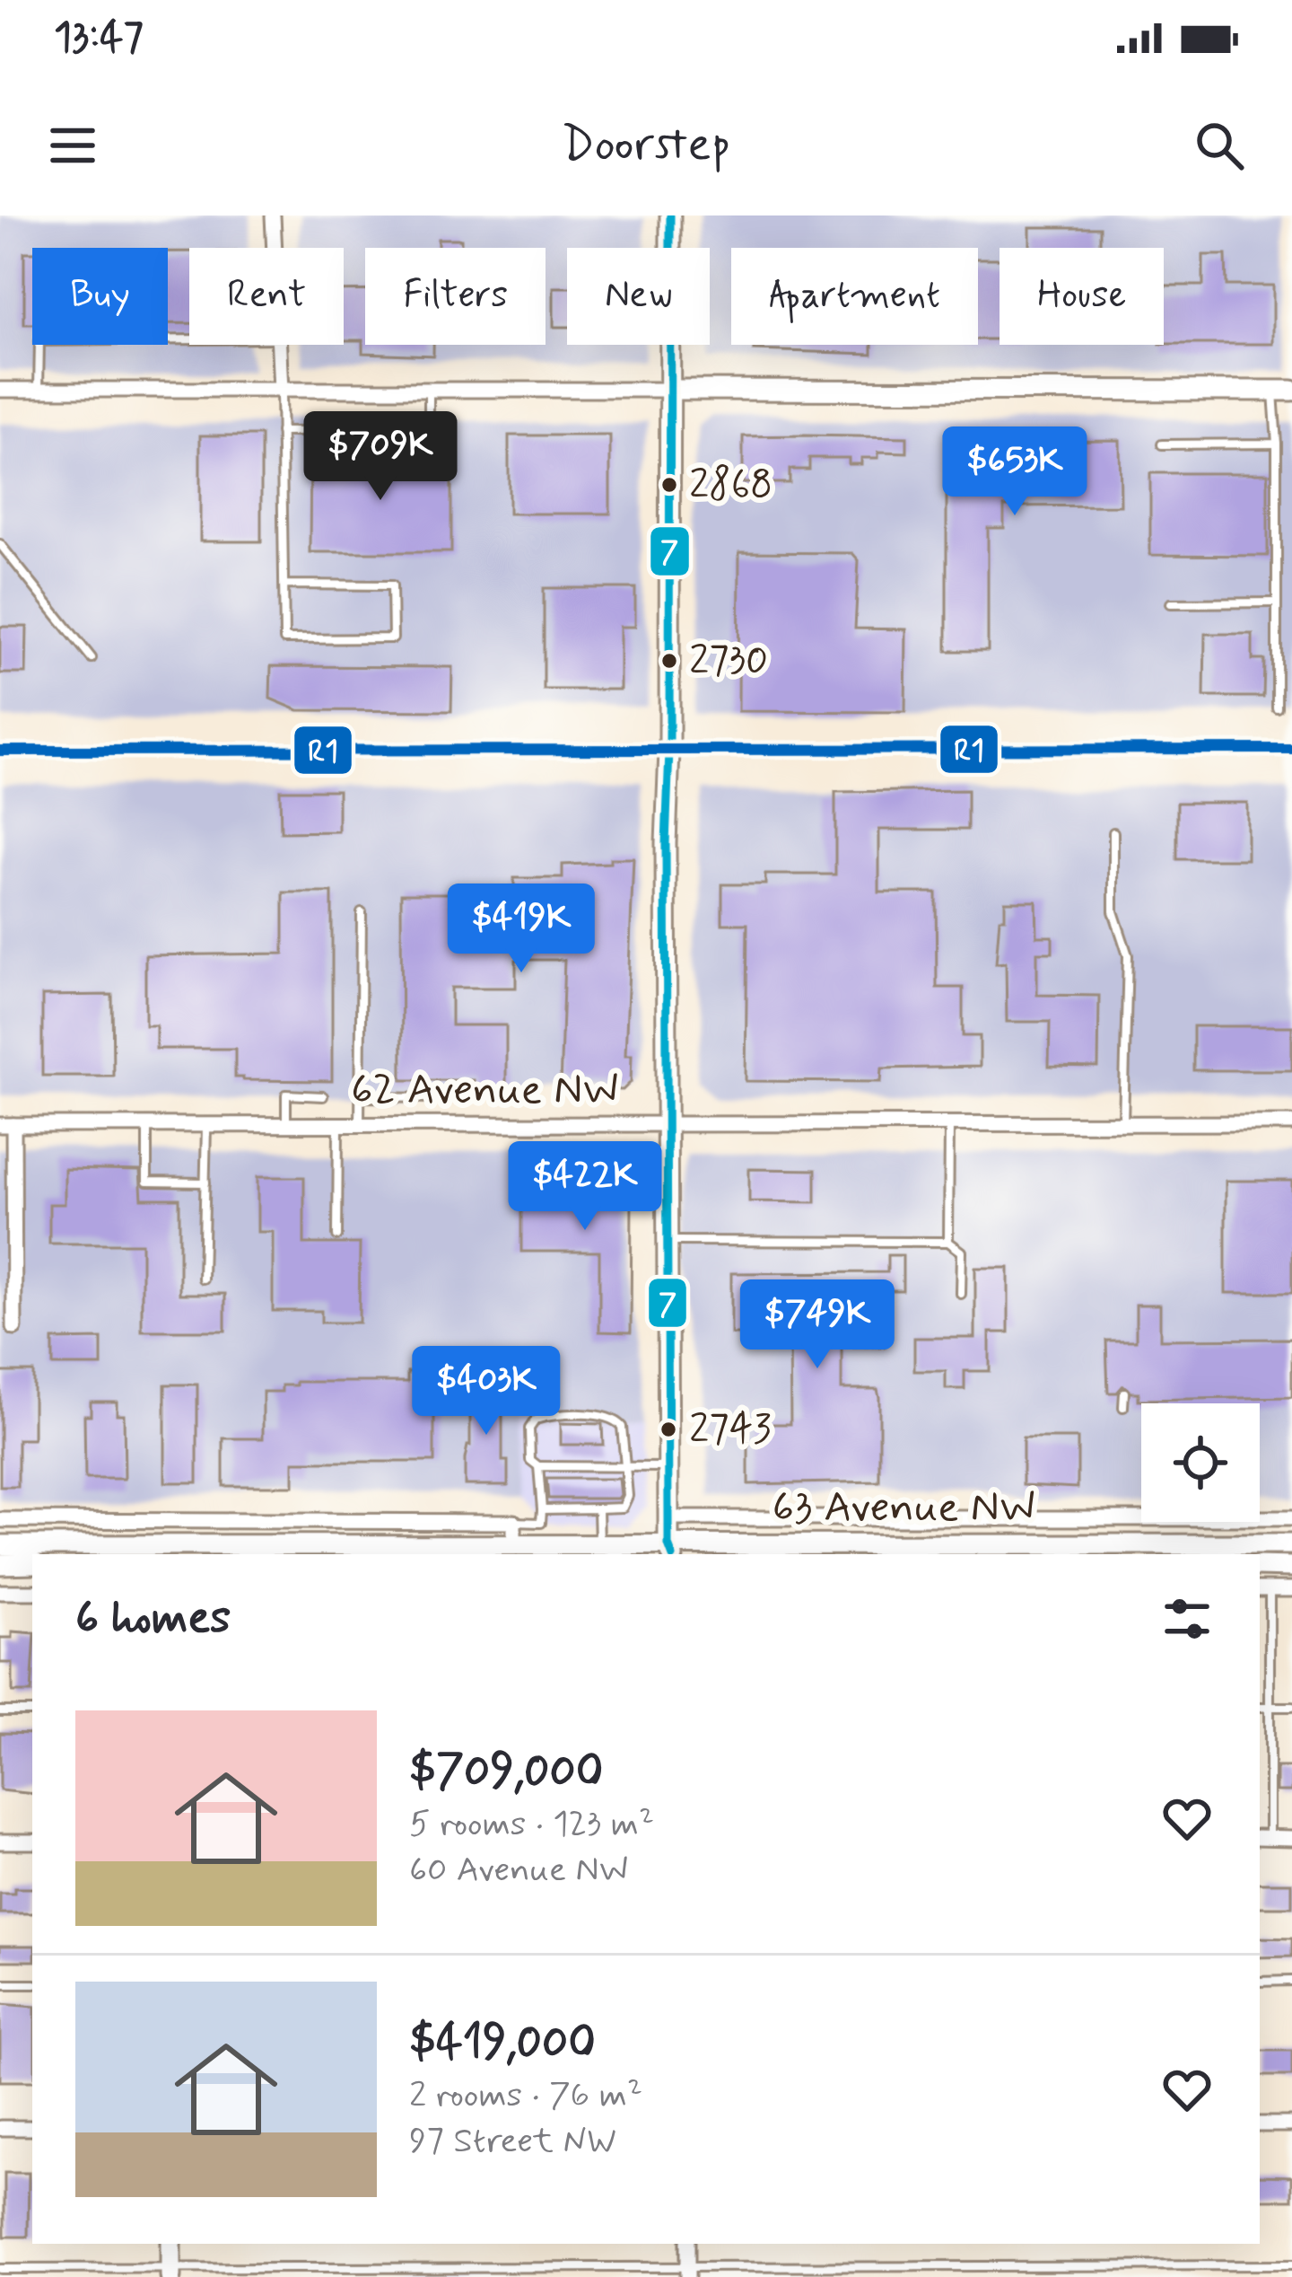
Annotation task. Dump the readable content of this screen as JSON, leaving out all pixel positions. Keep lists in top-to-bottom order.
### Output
{
  "streets": {
    "street": ["62 Avenue NW", "63 Avenue NW"]
  },
  "places": ["2868", "2730", "2743"],
  "lines": ["transit line 7", "transit line R1"],
  "page": {
    "status": "13:47",
    "header": "Doorstep",
    "chip": [
      "Buy",
      "Rent",
      "Filters",
      "New",
      "Apartment",
      "House"
    ],
    "price": [
      "$709K",
      "$653K",
      "$419K",
      "$422K",
      "$749K",
      "$403K"
    ],
    "heading": "6 homes",
    "list": [
      {
        "name": "$709,000",
        "note": "5 rooms · 123 m² · 60 Avenue NW"
      },
      {
        "name": "$419,000",
        "note": "2 rooms · 76 m² · 97 Street NW"
      }
    ]
  }
}
